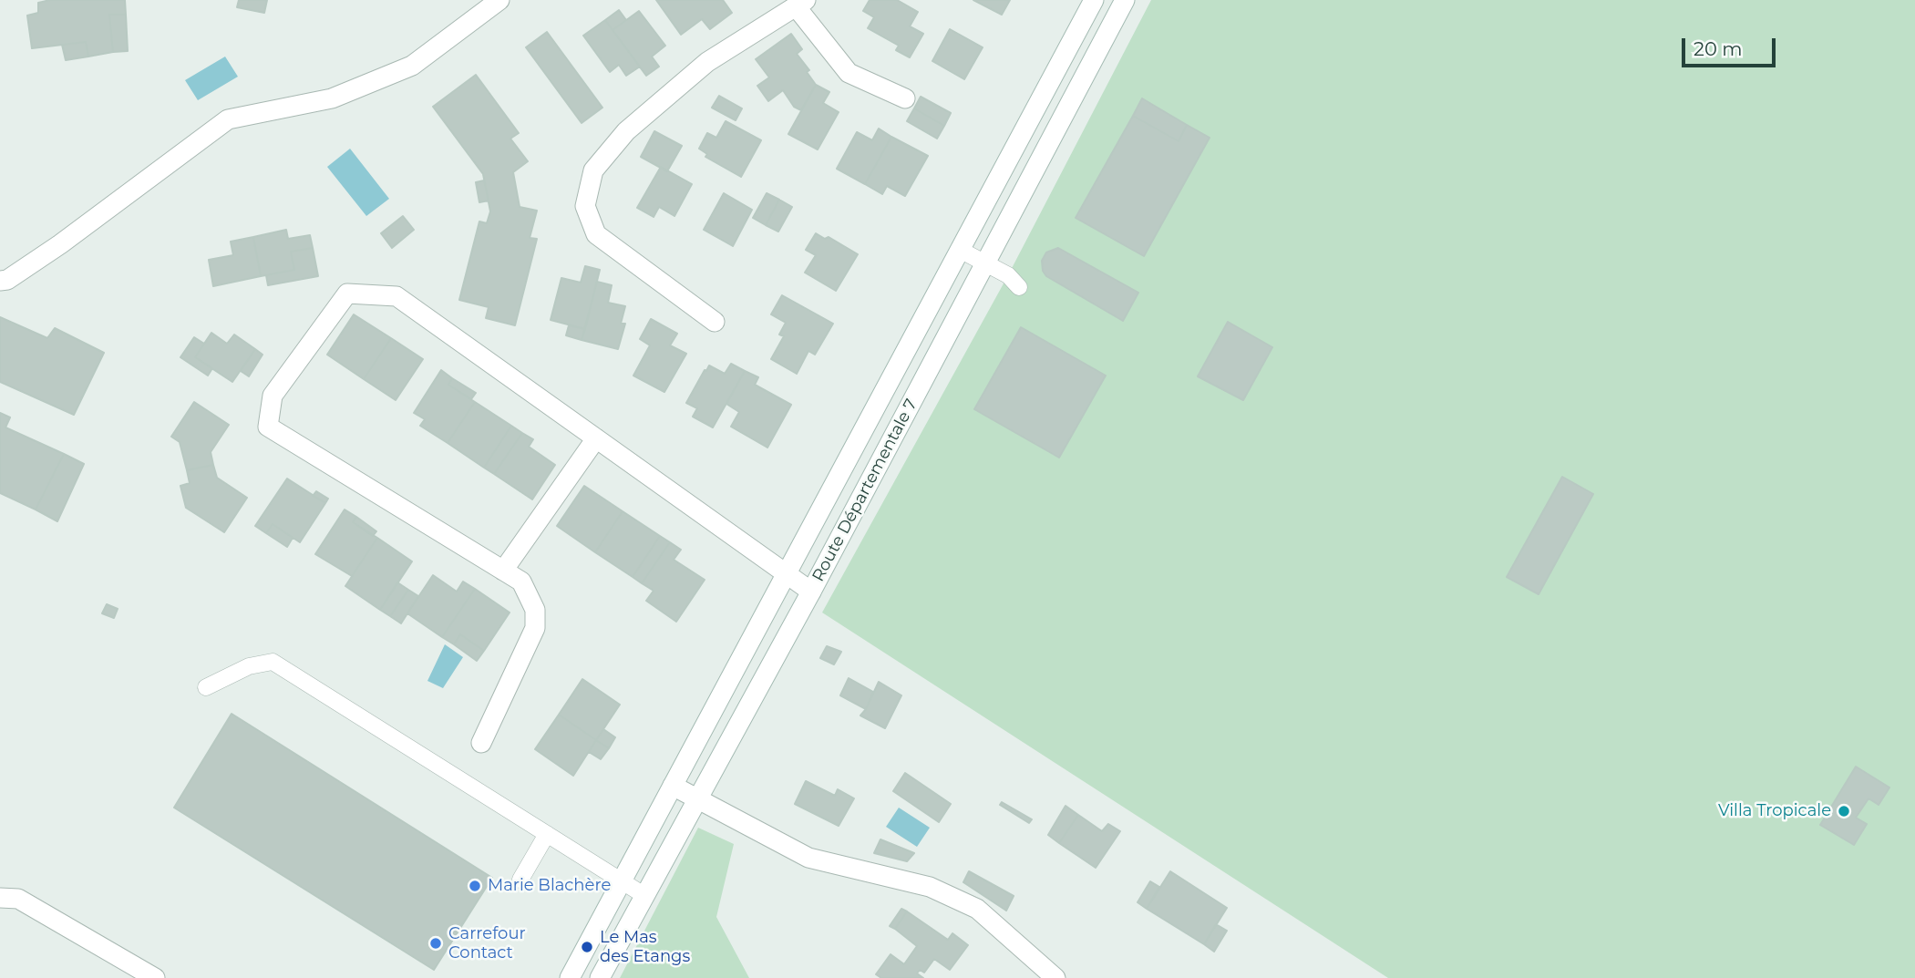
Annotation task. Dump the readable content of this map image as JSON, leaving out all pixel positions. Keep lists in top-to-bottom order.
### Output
{
  "streets": {
    "street": ["Route Départementale 7"]
  },
  "places": [
    "Villa Tropicale",
    "Marie Blachère",
    "Carrefour Contact",
    "Le Mas des Etangs"
  ],
  "scale_bar": "20 m"
}
